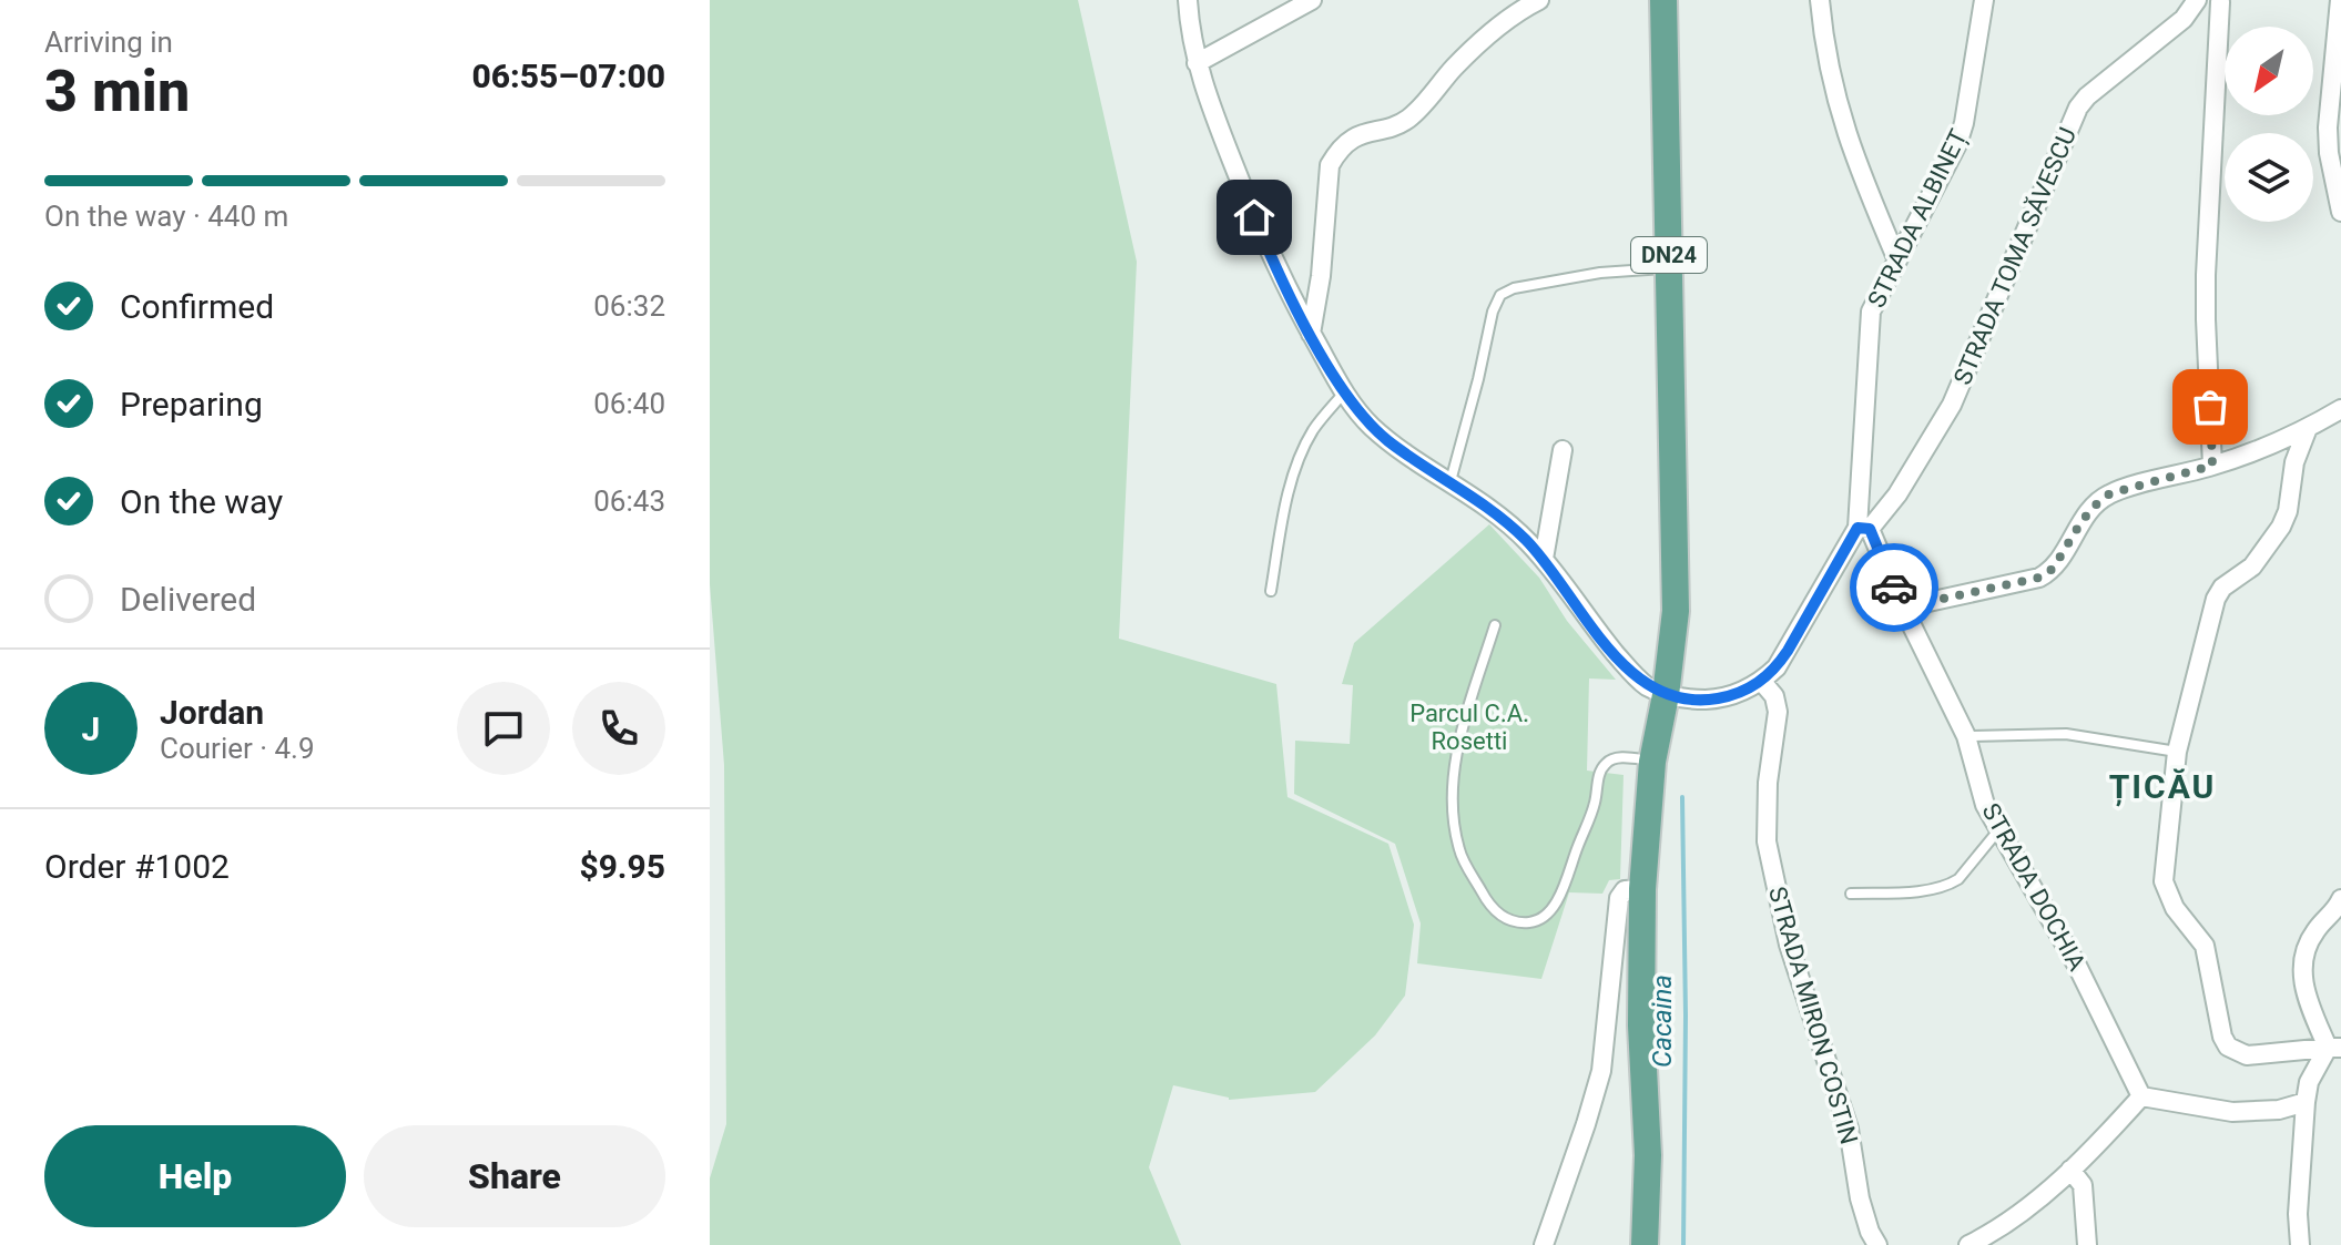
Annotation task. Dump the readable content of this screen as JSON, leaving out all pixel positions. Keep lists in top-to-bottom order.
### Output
{
  "streets": {
    "main road": ["DN24"],
    "street": [
      "STRADA ALBINEȚ",
      "STRADA TOMA SĂVESCU",
      "STRADA DOCHIA",
      "STRADA MIRON COSTIN"
    ]
  },
  "crossings": [
    ["STRADA ALBINEȚ", "STRADA TOMA SĂVESCU"],
    ["STRADA ALBINEȚ", "STRADA DOCHIA"],
    ["STRADA ALBINEȚ", "STRADA MIRON COSTIN"],
    ["STRADA TOMA SĂVESCU", "STRADA DOCHIA"]
  ],
  "districts": ["ȚICĂU"],
  "water": ["Cacaina"],
  "parks": ["Parcul C.A. Rosetti"],
  "north": "bottom left",
  "page": {
    "heading": ["3 min", "Arriving in", "06:55–07:00"],
    "panel": [
      "Jordan",
      "Courier · 4.9",
      "Order #1002",
      "$9.95"
    ],
    "bar": "On the way · 440 m",
    "list": [
      ["Confirmed", "06:32"],
      ["Preparing", "06:40"],
      ["On the way", "06:43"],
      "Delivered"
    ],
    "round": "J",
    "buttons": ["Help", "Share"]
  }
}
